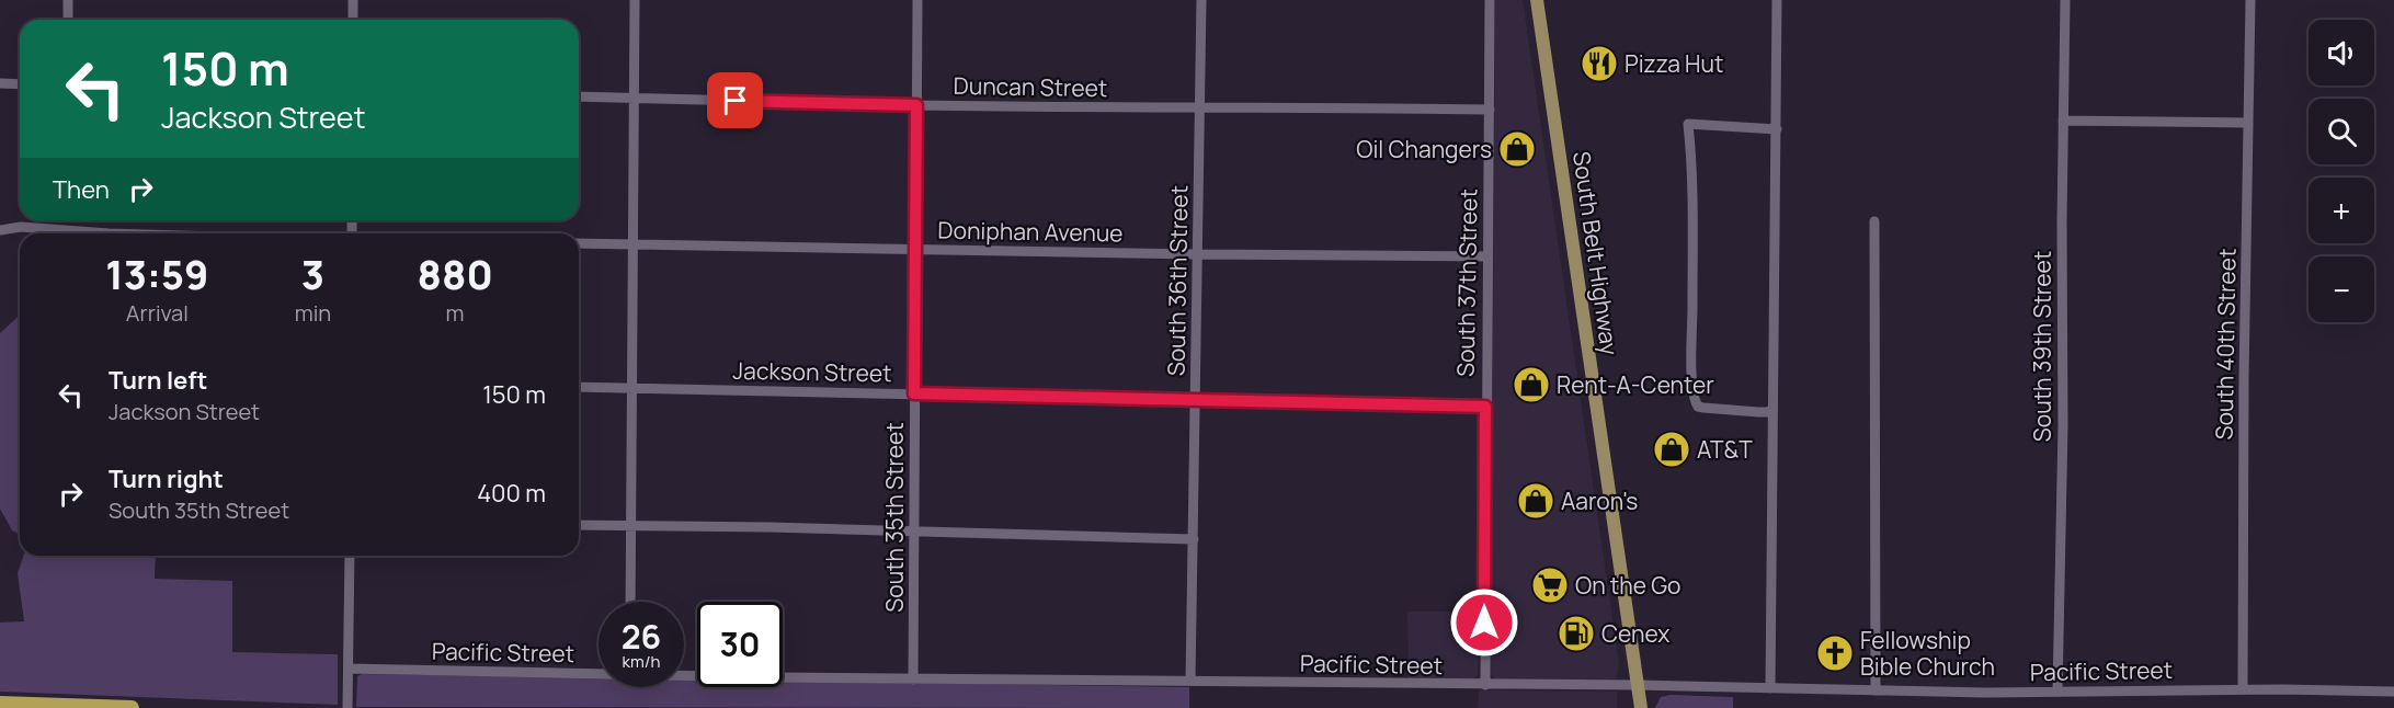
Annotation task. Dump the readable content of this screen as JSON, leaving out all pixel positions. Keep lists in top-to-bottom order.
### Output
{
  "streets": {
    "main road": ["South Belt Highway"],
    "street": [
      "Duncan Street",
      "Doniphan Avenue",
      "South 36th Street",
      "South 37th Street",
      "South 40th Street",
      "South 39th Street",
      "Jackson Street",
      "South 35th Street",
      "Pacific Street"
    ]
  },
  "crossings": [
    ["Duncan Street", "South 36th Street"],
    ["Duncan Street", "South 37th Street"],
    ["Duncan Street", "South 35th Street"],
    ["Doniphan Avenue", "South 36th Street"],
    ["Doniphan Avenue", "South 37th Street"],
    ["Doniphan Avenue", "South 35th Street"],
    ["South Belt Highway", "Pacific Street"],
    ["South 36th Street", "Jackson Street"],
    ["South 36th Street", "Pacific Street"],
    ["South 37th Street", "Jackson Street"],
    ["South 37th Street", "Pacific Street"],
    ["South 40th Street", "Pacific Street"],
    ["South 39th Street", "Pacific Street"],
    ["Jackson Street", "South 35th Street"],
    ["South 35th Street", "Pacific Street"]
  ],
  "places": {
    "restaurant": ["Pizza Hut"],
    "shop": [
      "Oil Changers",
      "Rent-A-Center",
      "AT&T",
      "Aaron's"
    ],
    "supermarket": ["On the Go"],
    "fuel station": ["Cenex"],
    "church": ["Fellowship Bible Church"]
  },
  "page": {
    "map_buttons": ["+", "−"],
    "turn": ["150 m", "Jackson Street"],
    "then": "Then",
    "eta": [
      "13:59",
      "Arrival",
      "3",
      "min",
      "880",
      "m"
    ],
    "list": [
      {
        "name": "Turn left",
        "note": "Jackson Street",
        "value": "150 m"
      },
      {
        "name": "Turn right",
        "note": "South 35th Street",
        "value": "400 m"
      }
    ],
    "speed": "26 km/h",
    "limit": "30"
  }
}
